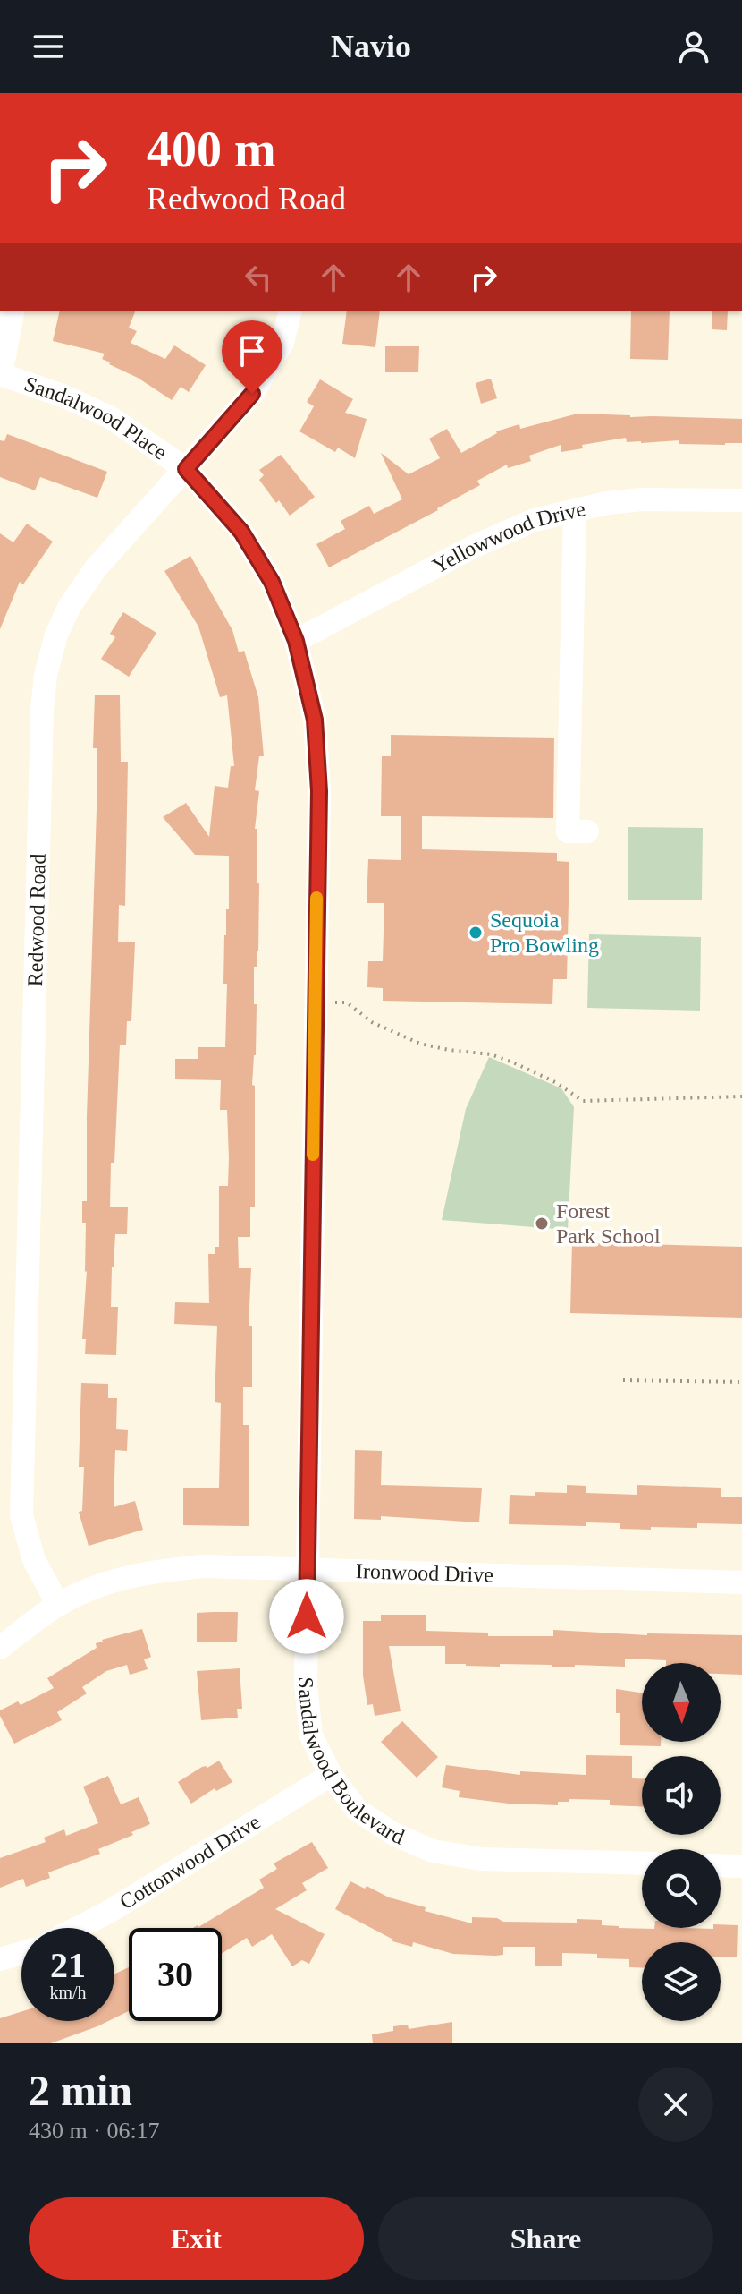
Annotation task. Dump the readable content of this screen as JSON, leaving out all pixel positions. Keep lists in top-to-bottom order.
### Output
{
  "streets": {
    "street": [
      "Sandalwood Place",
      "Yellowwood Drive",
      "Redwood Road",
      "Ironwood Drive",
      "Sandalwood Boulevard",
      "Cottonwood Drive"
    ]
  },
  "crossings": [
    ["Sandalwood Place", "Redwood Road"],
    ["Sandalwood Place", "Sandalwood Boulevard"],
    ["Yellowwood Drive", "Sandalwood Boulevard"],
    ["Redwood Road", "Ironwood Drive"],
    ["Redwood Road", "Sandalwood Boulevard"],
    ["Ironwood Drive", "Sandalwood Boulevard"],
    ["Sandalwood Boulevard", "Cottonwood Drive"]
  ],
  "places": ["Sequoia Pro Bowling", "Forest Park School"],
  "north": "bottom",
  "page": {
    "header": "Navio",
    "turn": ["400 m", "Redwood Road"],
    "speed": "21 km/h",
    "limit": "30",
    "heading": ["2 min", "430 m · 06:17"],
    "buttons": ["Exit", "Share"]
  }
}
